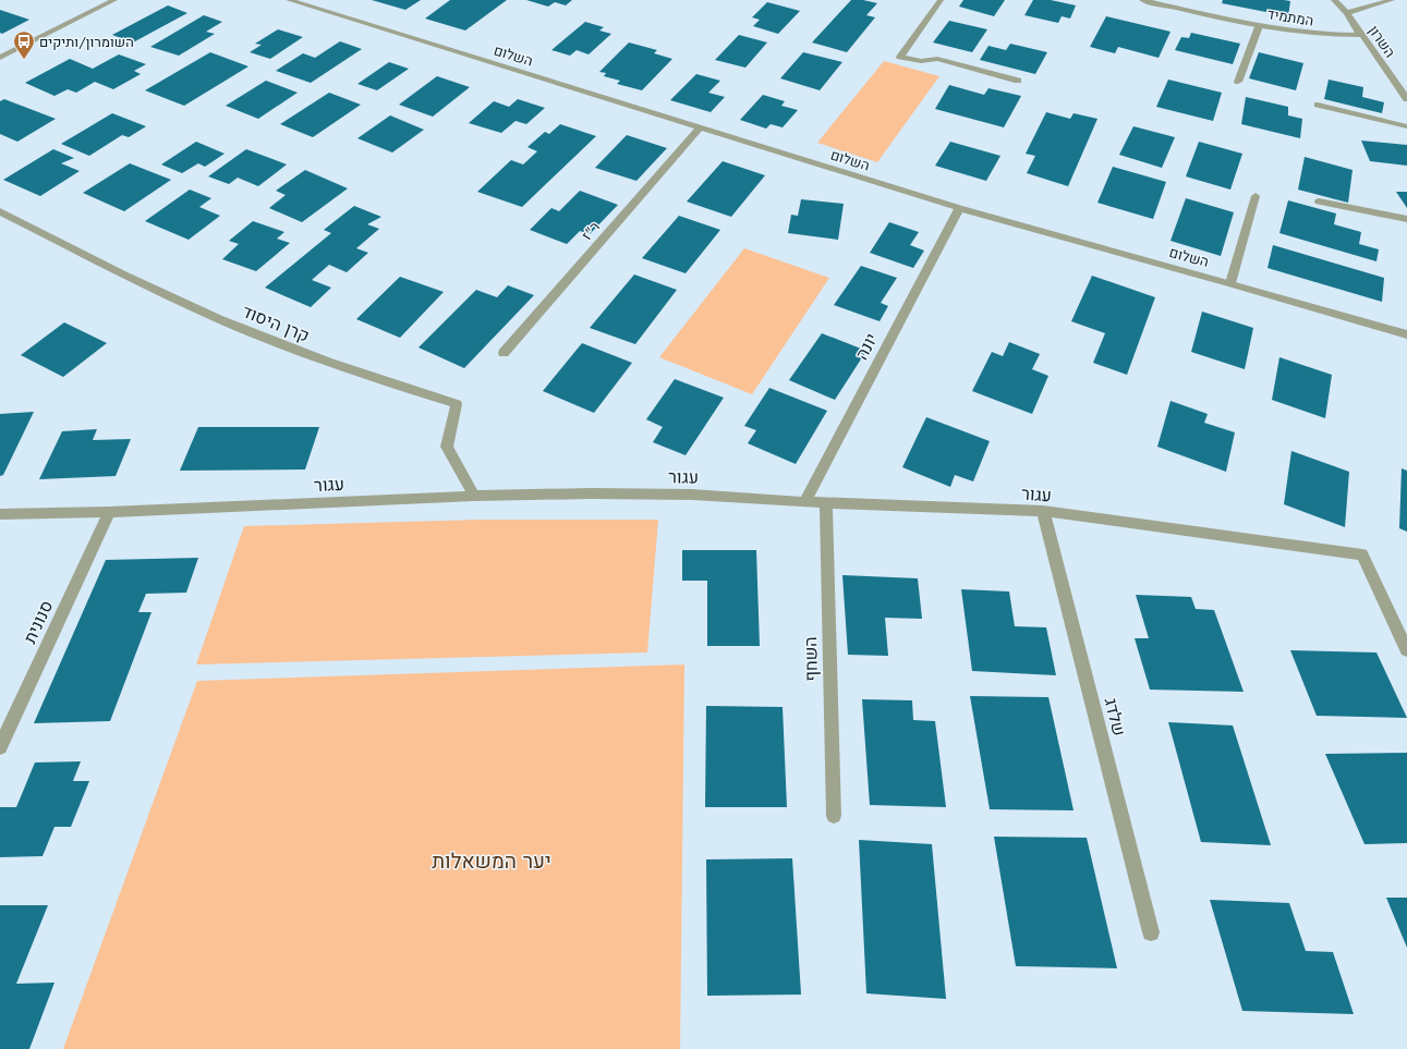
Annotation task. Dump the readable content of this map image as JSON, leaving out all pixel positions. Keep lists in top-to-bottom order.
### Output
{
  "streets": {
    "street": [
      "המתמיד",
      "השרון",
      "השלום",
      "ר\"ז",
      "קרן היסוד",
      "יונה",
      "עגור",
      "סנונית",
      "השחף",
      "שלדג"
    ]
  },
  "crossings": [
    ["המתמיד", "השרון"],
    ["השלום", "ר\"ז"],
    ["השלום", "יונה"],
    ["קרן היסוד", "עגור"],
    ["יונה", "עגור"],
    ["עגור", "סנונית"],
    ["עגור", "השחף"],
    ["עגור", "שלדג"]
  ],
  "parks": ["יער המשאלות"],
  "places": {
    "bus stop": ["השומרון/ותיקים"]
  }
}
